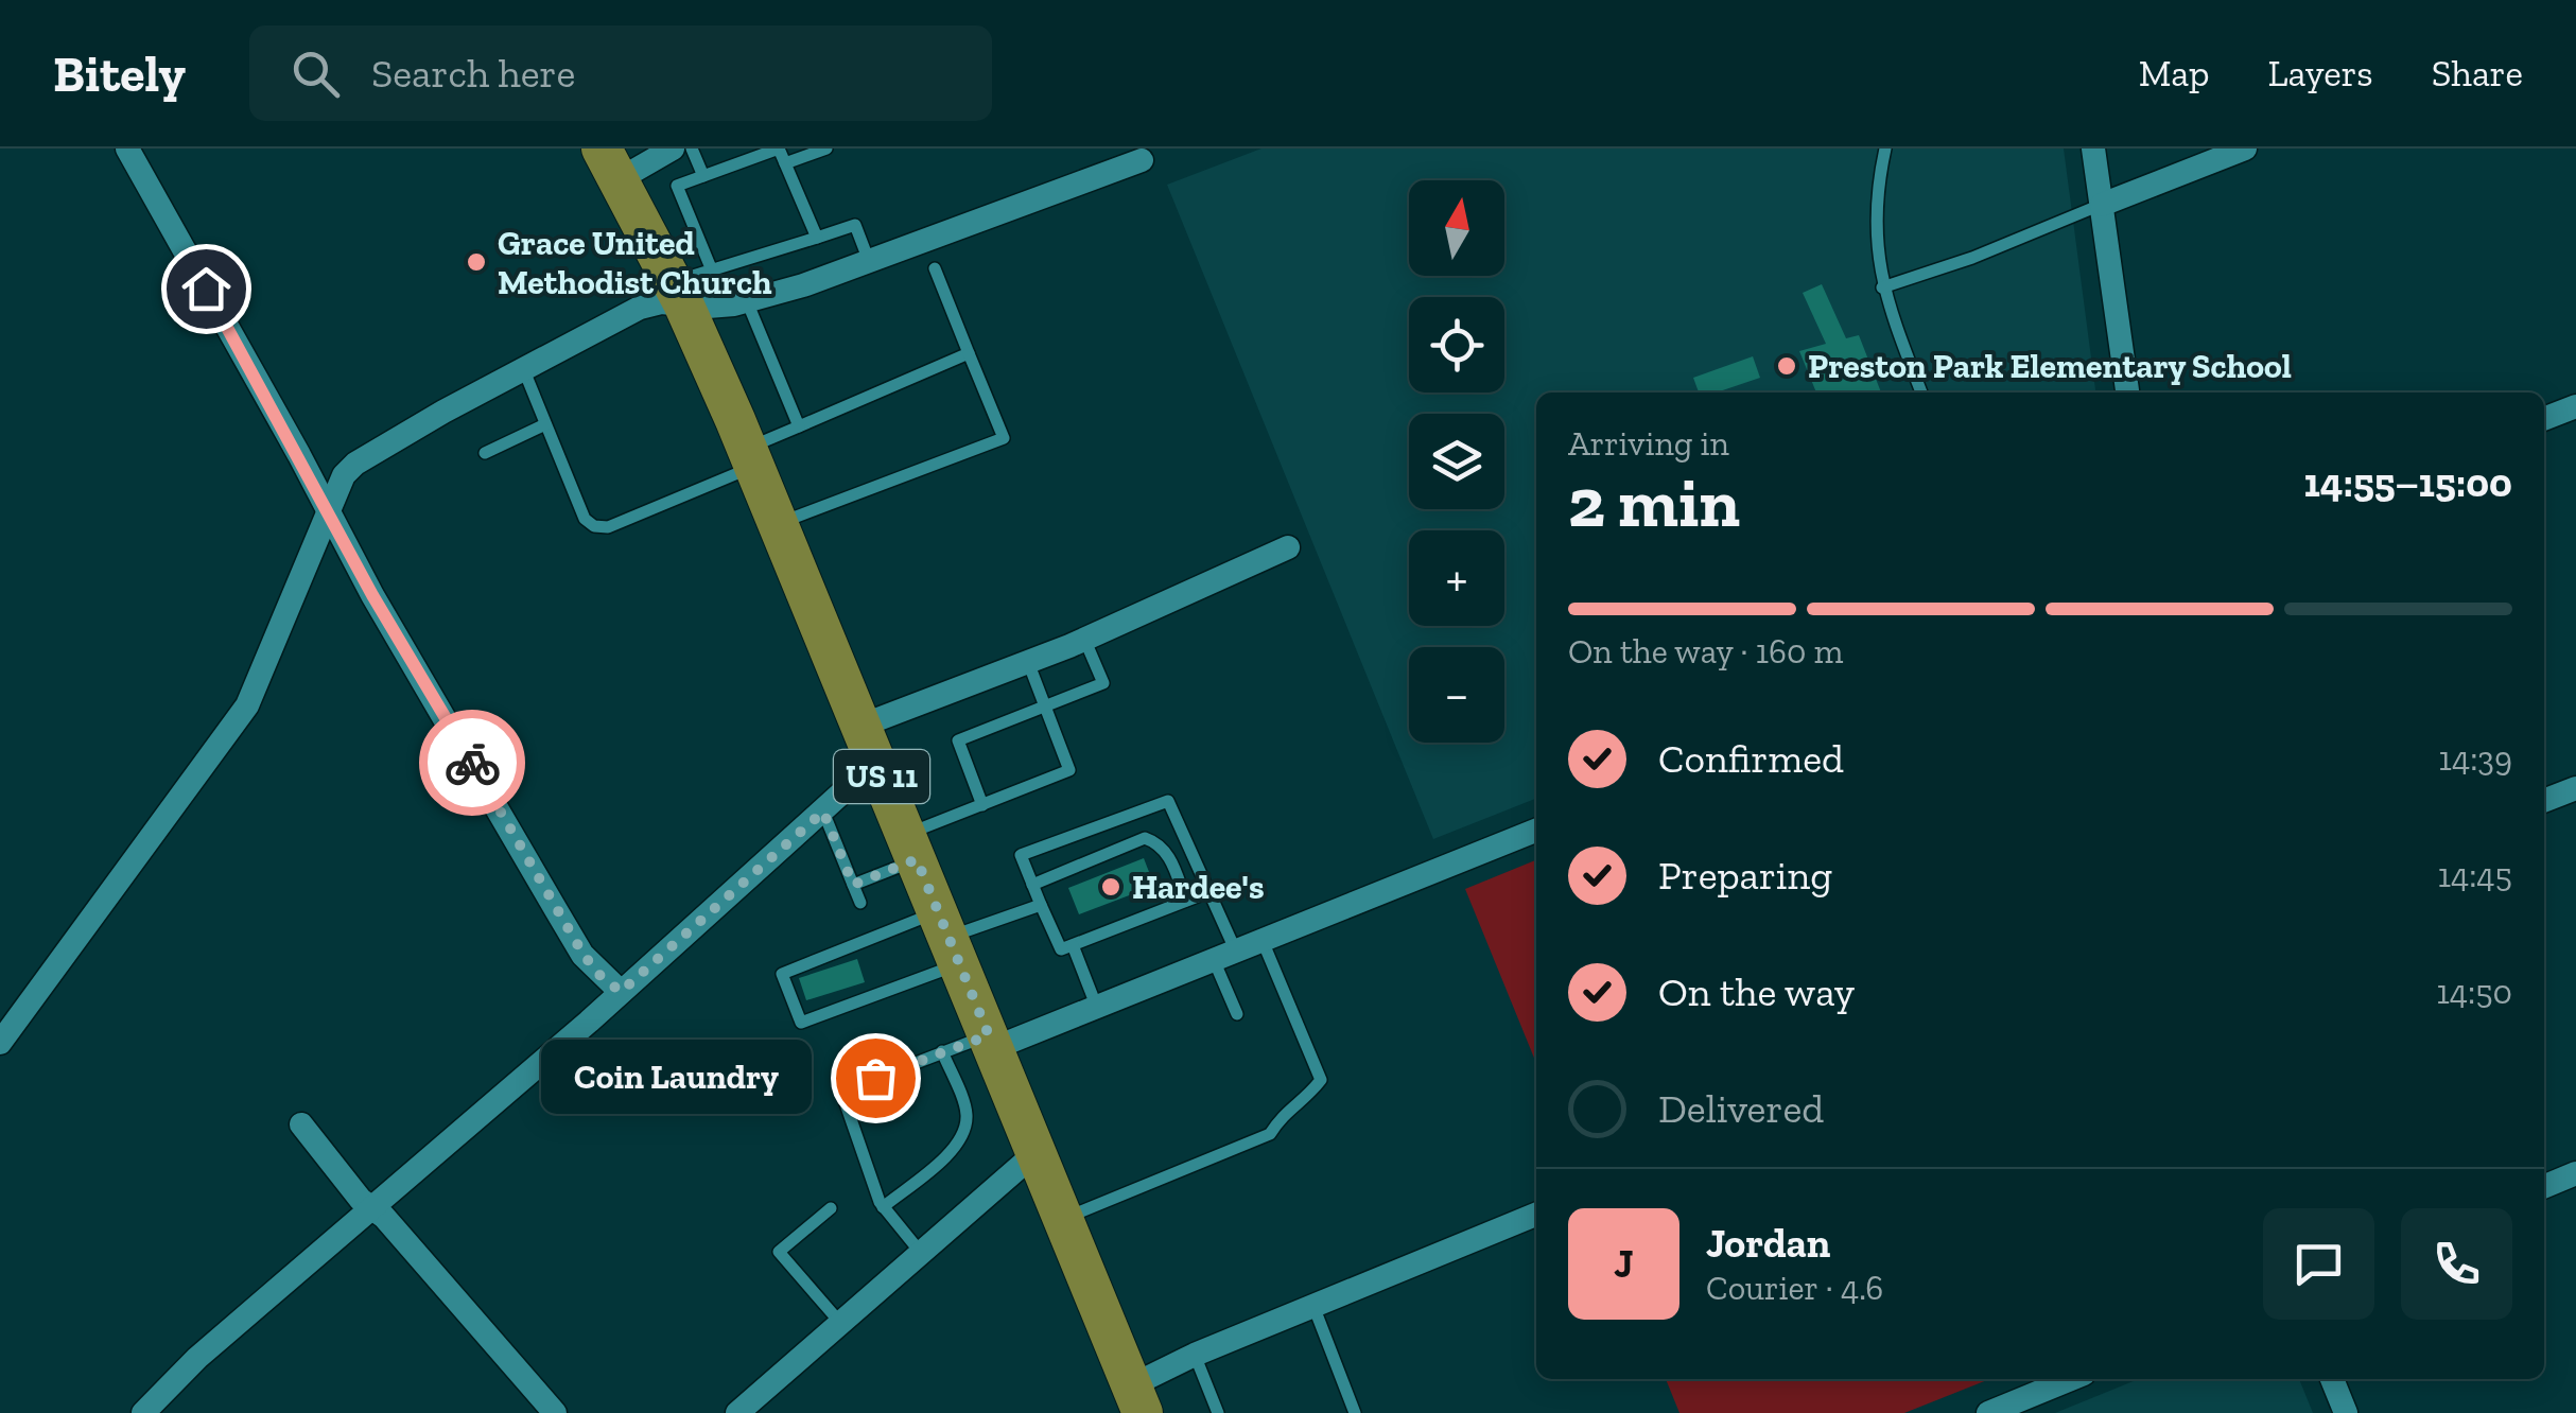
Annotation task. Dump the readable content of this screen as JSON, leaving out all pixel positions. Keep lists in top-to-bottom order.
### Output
{
  "streets": {
    "main road": ["US 11"]
  },
  "places": [
    "Grace United Methodist Church",
    "Preston Park Elementary School",
    "Hardee's",
    "Coin Laundry"
  ],
  "north": "top",
  "page": {
    "header": "Bitely",
    "search": "Search here",
    "nav": ["Map", "Layers", "Share"],
    "map_buttons": ["+", "−"],
    "heading": ["2 min", "Arriving in", "14:55–15:00"],
    "panel": ["Jordan", "Courier · 4.6"],
    "bar": "On the way · 160 m",
    "list": [
      ["Confirmed", "14:39"],
      ["Preparing", "14:45"],
      ["On the way", "14:50"],
      "Delivered"
    ],
    "bubble": "Coin Laundry",
    "round": "J"
  }
}
